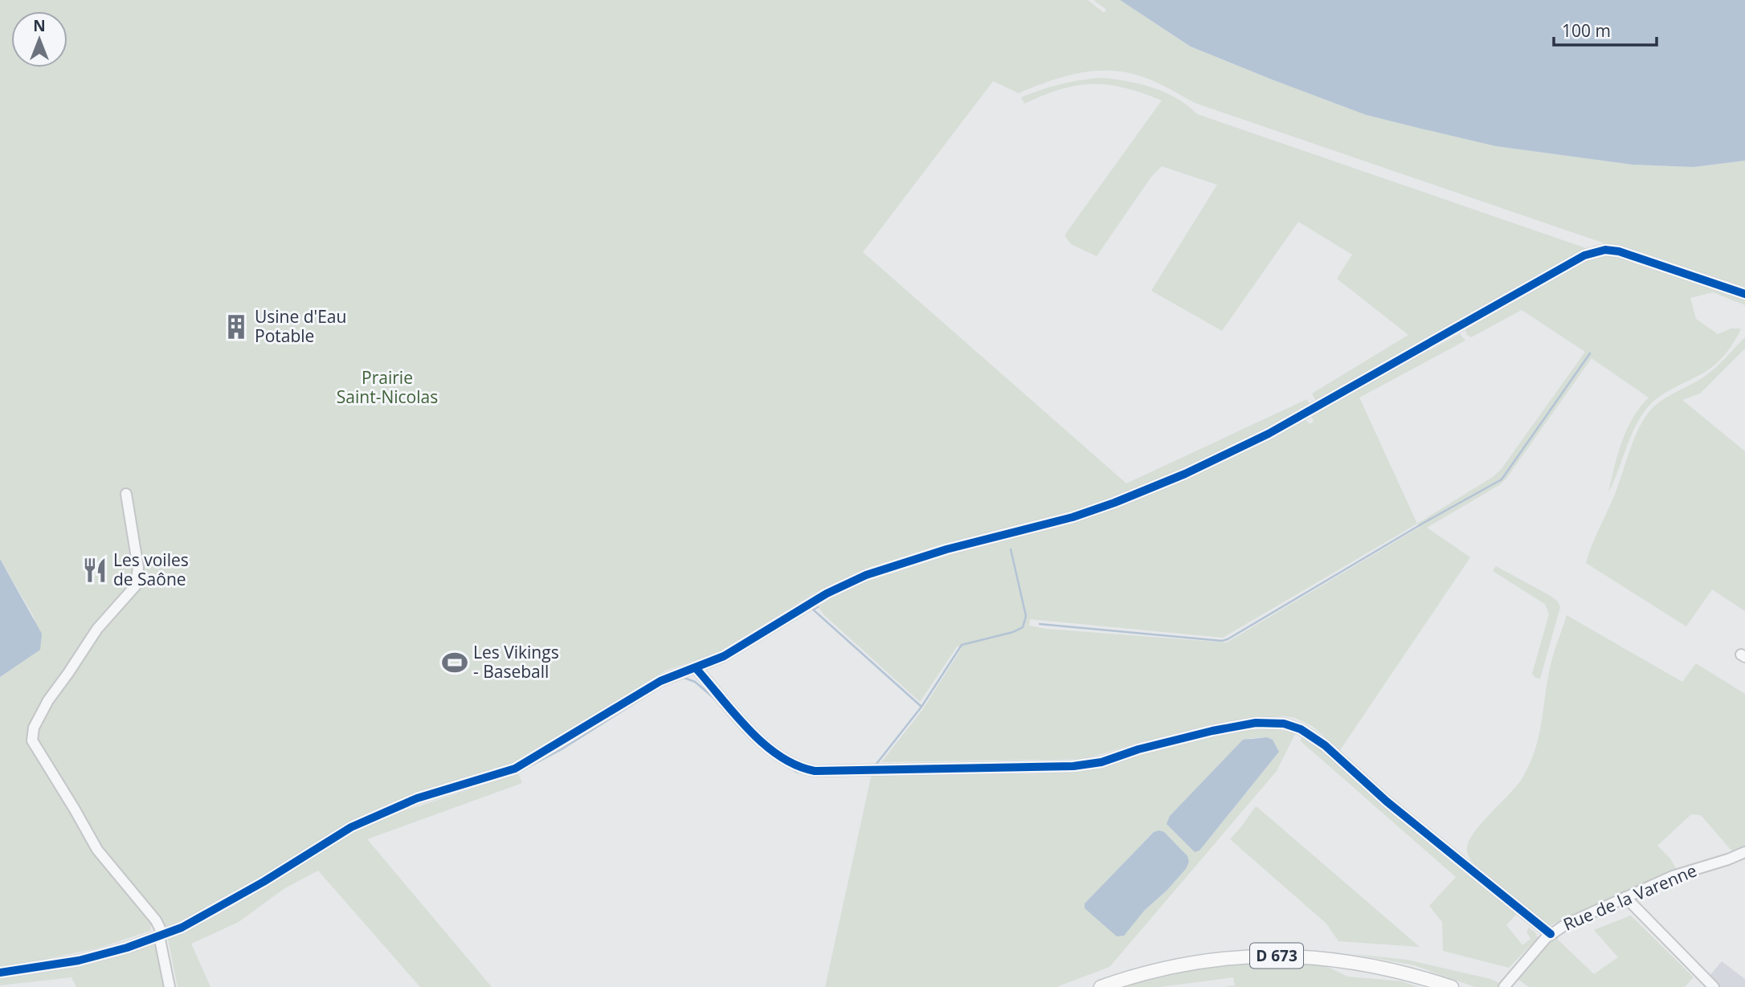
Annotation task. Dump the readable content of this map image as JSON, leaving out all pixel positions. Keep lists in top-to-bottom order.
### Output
{
  "streets": {
    "main road": ["D 673"],
    "street": ["Rue de la Varenne"]
  },
  "parks": ["Prairie Saint-Nicolas"],
  "places": {
    "building": ["Usine d'Eau Potable"],
    "restaurant": ["Les voiles de Saône"],
    "sports": ["Les Vikings - Baseball"]
  },
  "scale_bar": "100 m",
  "north": "top"
}
